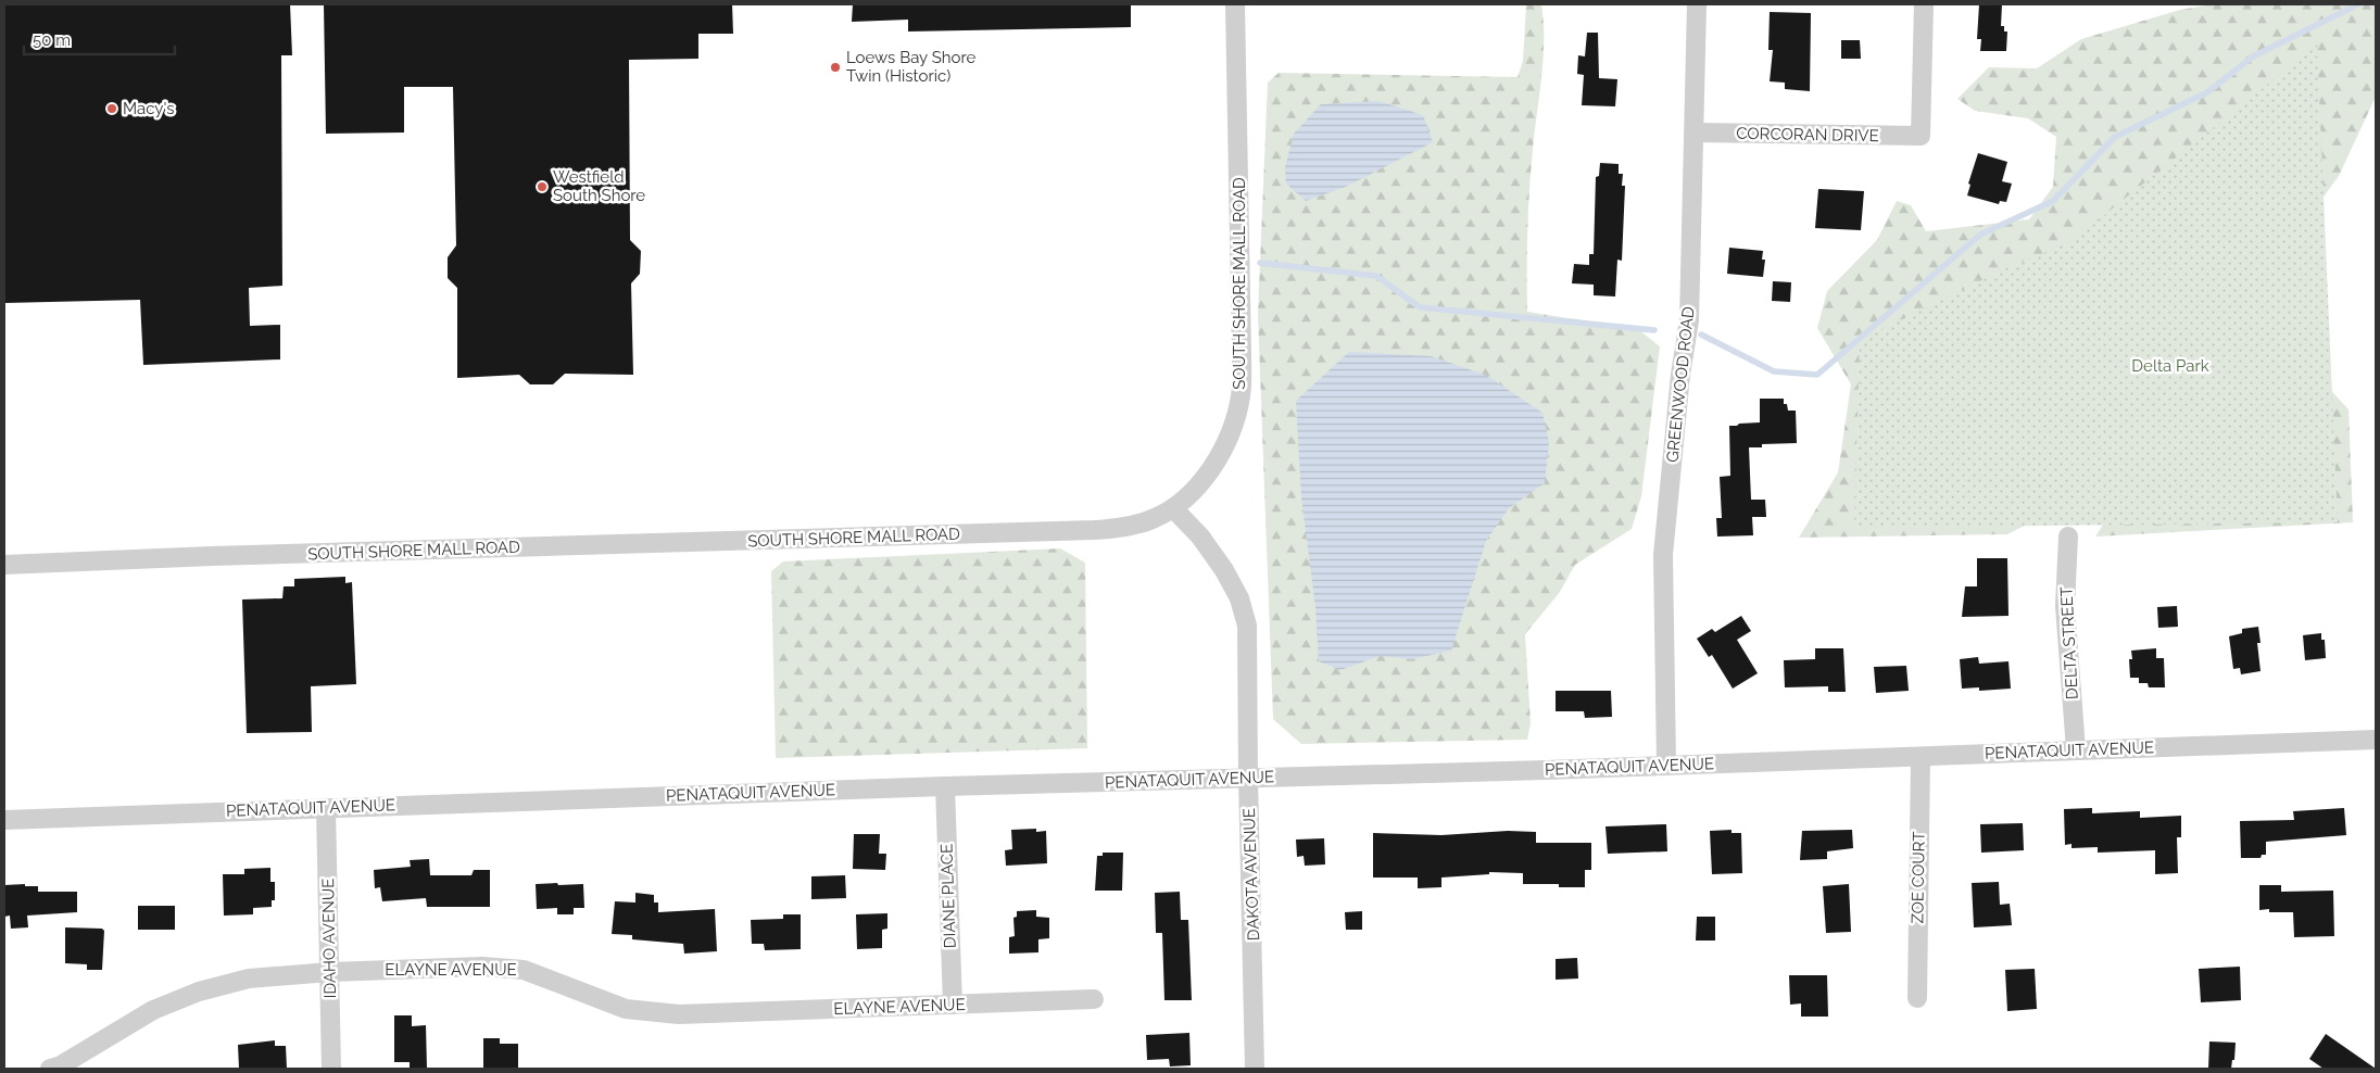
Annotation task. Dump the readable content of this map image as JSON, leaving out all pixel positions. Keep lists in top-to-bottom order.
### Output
{
  "streets": {
    "street": [
      "CORCORAN DRIVE",
      "SOUTH SHORE MALL ROAD",
      "GREENWOOD ROAD",
      "DELTA STREET",
      "PENATAQUIT AVENUE",
      "DAKOTA AVENUE",
      "ZOE COURT",
      "DIANE PLACE",
      "IDAHO AVENUE",
      "ELAYNE AVENUE"
    ]
  },
  "crossings": [
    ["CORCORAN DRIVE", "GREENWOOD ROAD"],
    ["SOUTH SHORE MALL ROAD", "DAKOTA AVENUE"],
    ["GREENWOOD ROAD", "PENATAQUIT AVENUE"],
    ["DELTA STREET", "PENATAQUIT AVENUE"],
    ["PENATAQUIT AVENUE", "DAKOTA AVENUE"],
    ["PENATAQUIT AVENUE", "ZOE COURT"],
    ["PENATAQUIT AVENUE", "DIANE PLACE"],
    ["PENATAQUIT AVENUE", "IDAHO AVENUE"],
    ["DIANE PLACE", "ELAYNE AVENUE"],
    ["IDAHO AVENUE", "ELAYNE AVENUE"]
  ],
  "parks": ["Delta Park"],
  "places": ["Loews Bay Shore Twin (Historic)", "Macy's", "Westfield South Shore"],
  "scale_bar": "50 m"
}
